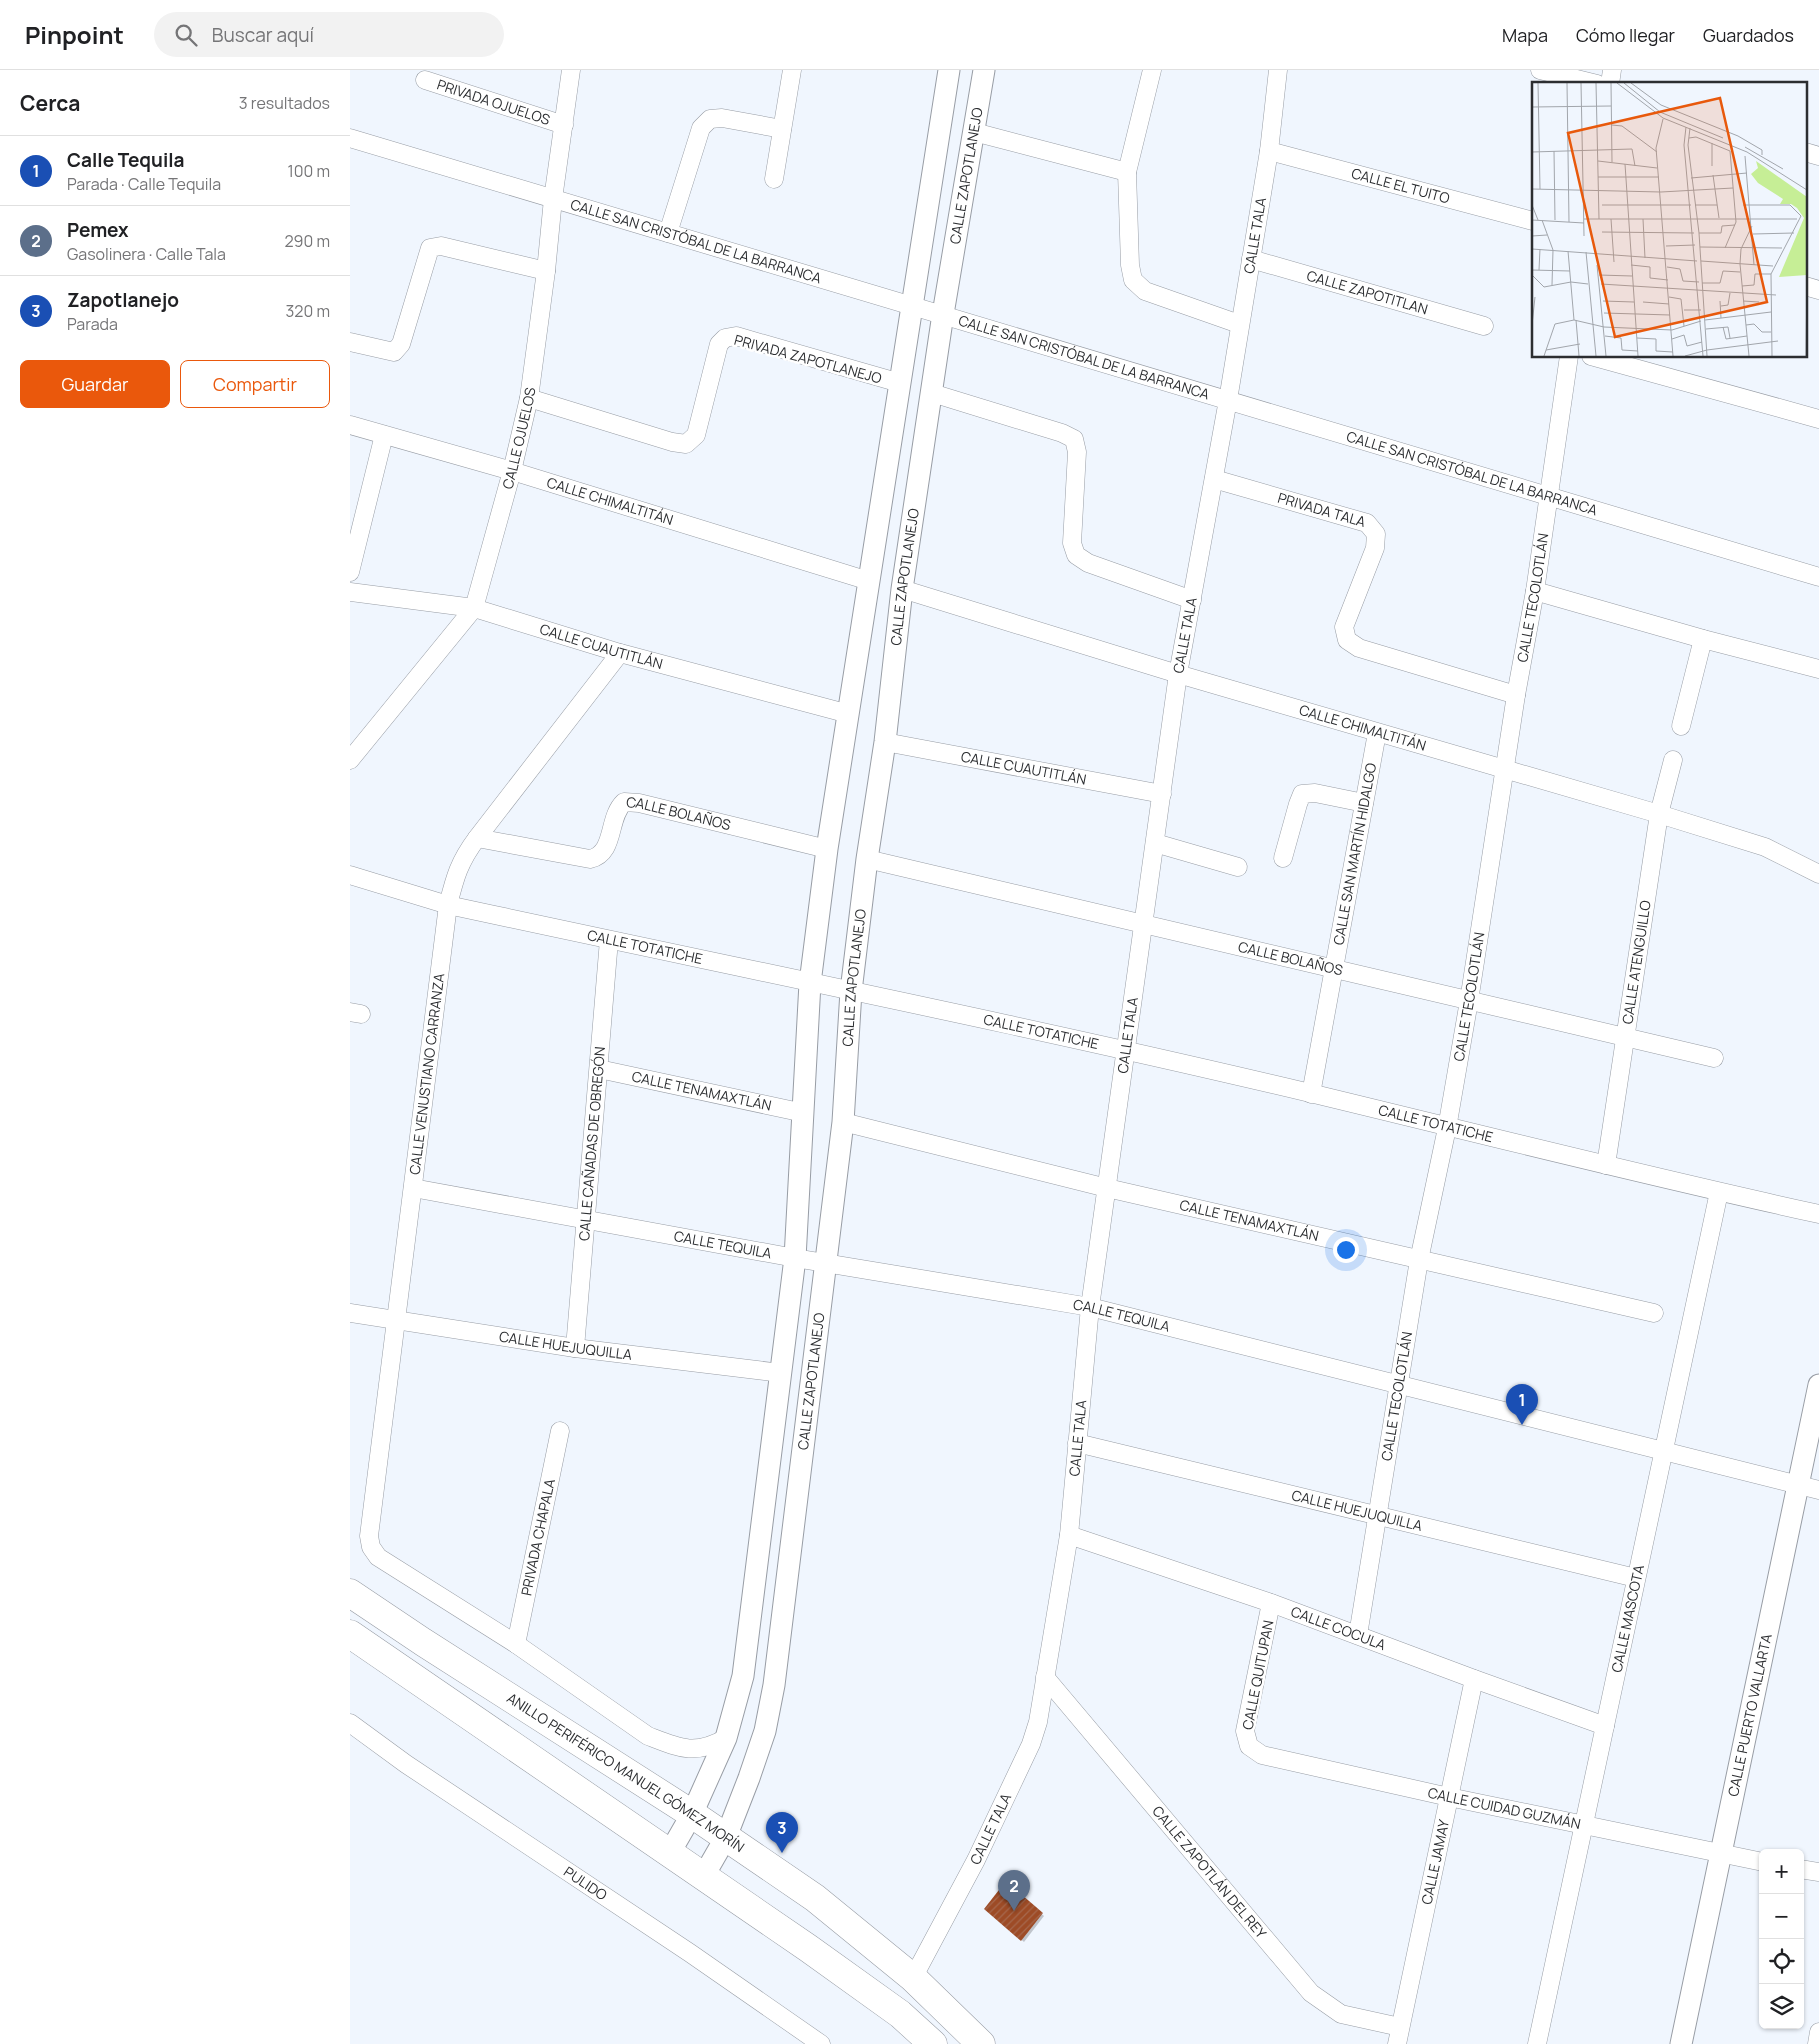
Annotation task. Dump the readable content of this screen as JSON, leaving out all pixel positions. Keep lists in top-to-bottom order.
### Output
{
  "streets": {
    "highway": ["ANILLO PERIFÉRICO MANUEL GÓMEZ MORÍN"],
    "street": [
      "PRIVADA OJUELOS",
      "CALLE ZAPOTLANEJO",
      "CALLE EL TUITO",
      "CALLE TALA",
      "CALLE SAN CRISTÓBAL DE LA BARRANCA",
      "CALLE ZAPOTITLAN",
      "PRIVADA ZAPOTLANEJO",
      "CALLE OJUELOS",
      "CALLE CHIMALTITÁN",
      "PRIVADA TALA",
      "CALLE TECOLOTLÁN",
      "CALLE CUAUTITLÁN",
      "CALLE BOLAÑOS",
      "CALLE SAN MARTÍN HIDALGO",
      "CALLE TOTATICHE",
      "CALLE ATENGUILLO",
      "CALLE VENUSTIANO CARRANZA",
      "CALLE TENAMAXTLÁN",
      "CALLE CAÑADAS DE OBREGÓN",
      "CALLE TEQUILA",
      "CALLE HUEJUQUILLA",
      "PRIVADA CHAPALA",
      "CALLE MASCOTA",
      "CALLE COCULA",
      "CALLE QUITUPAN",
      "CALLE PUERTO VALLARTA",
      "CALLE CUIDAD GUZMÁN",
      "CALLE JAMAY",
      "CALLE ZAPOTLÁN DEL REY",
      "PULIDO"
    ]
  },
  "crossings": [
    ["PRIVADA OJUELOS", "CALLE OJUELOS"],
    ["CALLE ZAPOTLANEJO", "CALLE SAN CRISTÓBAL DE LA BARRANCA"],
    ["CALLE ZAPOTLANEJO", "CALLE CHIMALTITÁN"],
    ["CALLE ZAPOTLANEJO", "CALLE CUAUTITLÁN"],
    ["CALLE ZAPOTLANEJO", "CALLE BOLAÑOS"],
    ["CALLE ZAPOTLANEJO", "CALLE TOTATICHE"],
    ["CALLE ZAPOTLANEJO", "CALLE TENAMAXTLÁN"],
    ["CALLE ZAPOTLANEJO", "CALLE TEQUILA"],
    ["CALLE ZAPOTLANEJO", "ANILLO PERIFÉRICO MANUEL GÓMEZ MORÍN"],
    ["CALLE EL TUITO", "CALLE TALA"],
    ["CALLE TALA", "CALLE SAN CRISTÓBAL DE LA BARRANCA"],
    ["CALLE TALA", "CALLE ZAPOTITLAN"],
    ["CALLE TALA", "CALLE CHIMALTITÁN"],
    ["CALLE TALA", "PRIVADA TALA"],
    ["CALLE TALA", "CALLE CUAUTITLÁN"],
    ["CALLE TALA", "CALLE BOLAÑOS"],
    ["CALLE TALA", "CALLE TOTATICHE"],
    ["CALLE TALA", "CALLE TENAMAXTLÁN"],
    ["CALLE TALA", "CALLE TEQUILA"],
    ["CALLE TALA", "CALLE HUEJUQUILLA"],
    ["CALLE TALA", "CALLE COCULA"],
    ["CALLE TALA", "ANILLO PERIFÉRICO MANUEL GÓMEZ MORÍN"],
    ["CALLE TALA", "CALLE ZAPOTLÁN DEL REY"],
    ["CALLE SAN CRISTÓBAL DE LA BARRANCA", "CALLE OJUELOS"],
    ["CALLE SAN CRISTÓBAL DE LA BARRANCA", "CALLE TECOLOTLÁN"],
    ["PRIVADA ZAPOTLANEJO", "CALLE OJUELOS"],
    ["CALLE OJUELOS", "CALLE CHIMALTITÁN"],
    ["CALLE OJUELOS", "CALLE CUAUTITLÁN"],
    ["CALLE CHIMALTITÁN", "CALLE TECOLOTLÁN"],
    ["CALLE CHIMALTITÁN", "CALLE SAN MARTÍN HIDALGO"],
    ["CALLE CHIMALTITÁN", "CALLE ATENGUILLO"],
    ["PRIVADA TALA", "CALLE TECOLOTLÁN"],
    ["CALLE TECOLOTLÁN", "CALLE BOLAÑOS"],
    ["CALLE TECOLOTLÁN", "CALLE TOTATICHE"],
    ["CALLE TECOLOTLÁN", "CALLE TENAMAXTLÁN"],
    ["CALLE TECOLOTLÁN", "CALLE TEQUILA"],
    ["CALLE TECOLOTLÁN", "CALLE HUEJUQUILLA"],
    ["CALLE TECOLOTLÁN", "CALLE COCULA"],
    ["CALLE CUAUTITLÁN", "CALLE VENUSTIANO CARRANZA"],
    ["CALLE BOLAÑOS", "CALLE SAN MARTÍN HIDALGO"],
    ["CALLE BOLAÑOS", "CALLE ATENGUILLO"],
    ["CALLE BOLAÑOS", "CALLE VENUSTIANO CARRANZA"],
    ["CALLE SAN MARTÍN HIDALGO", "CALLE TOTATICHE"],
    ["CALLE TOTATICHE", "CALLE ATENGUILLO"],
    ["CALLE TOTATICHE", "CALLE VENUSTIANO CARRANZA"],
    ["CALLE TOTATICHE", "CALLE CAÑADAS DE OBREGÓN"],
    ["CALLE TOTATICHE", "CALLE MASCOTA"],
    ["CALLE VENUSTIANO CARRANZA", "CALLE TEQUILA"],
    ["CALLE VENUSTIANO CARRANZA", "CALLE HUEJUQUILLA"],
    ["CALLE VENUSTIANO CARRANZA", "PRIVADA CHAPALA"],
    ["CALLE TENAMAXTLÁN", "CALLE CAÑADAS DE OBREGÓN"],
    ["CALLE CAÑADAS DE OBREGÓN", "CALLE TEQUILA"],
    ["CALLE CAÑADAS DE OBREGÓN", "CALLE HUEJUQUILLA"],
    ["CALLE TEQUILA", "CALLE MASCOTA"],
    ["CALLE TEQUILA", "CALLE PUERTO VALLARTA"],
    ["CALLE HUEJUQUILLA", "CALLE MASCOTA"],
    ["CALLE MASCOTA", "CALLE COCULA"],
    ["CALLE MASCOTA", "CALLE CUIDAD GUZMÁN"],
    ["CALLE COCULA", "CALLE QUITUPAN"],
    ["CALLE COCULA", "CALLE JAMAY"],
    ["CALLE QUITUPAN", "CALLE CUIDAD GUZMÁN"],
    ["CALLE PUERTO VALLARTA", "CALLE CUIDAD GUZMÁN"],
    ["CALLE CUIDAD GUZMÁN", "CALLE JAMAY"],
    ["CALLE JAMAY", "CALLE ZAPOTLÁN DEL REY"]
  ],
  "page": {
    "header": "Pinpoint",
    "search": "Buscar aquí",
    "nav": ["Mapa", "Cómo llegar", "Guardados"],
    "heading": ["Cerca", "3 resultados"],
    "list": [
      {
        "mark": "1",
        "name": "Calle Tequila",
        "note": "Parada · Calle Tequila",
        "value": "100 m"
      },
      {
        "mark": "2",
        "name": "Pemex",
        "note": "Gasolinera · Calle Tala",
        "value": "290 m"
      },
      {
        "mark": "3",
        "name": "Zapotlanejo",
        "note": "Parada",
        "value": "320 m"
      }
    ],
    "buttons": ["Guardar", "Compartir"],
    "pins": ["1", "3", "2"],
    "map_buttons": ["+", "−"]
  }
}
